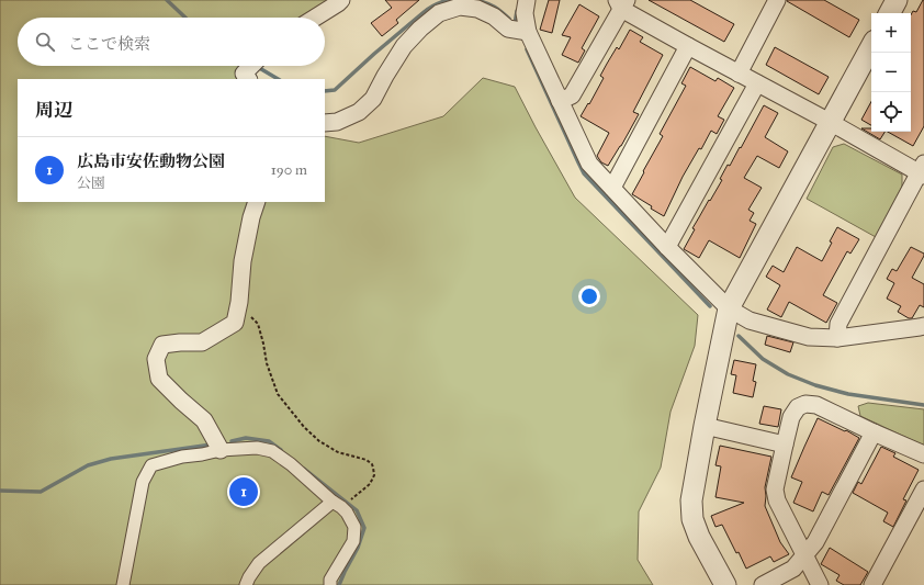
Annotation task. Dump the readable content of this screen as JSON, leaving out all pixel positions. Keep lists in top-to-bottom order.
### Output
{
  "page": {
    "map_buttons": ["+", "−"],
    "search": "ここで検索",
    "heading": "周辺",
    "list": [
      {
        "mark": "1",
        "name": "広島市安佐動物公園",
        "note": "公園",
        "value": "190 m"
      }
    ],
    "pins": "1"
  }
}
